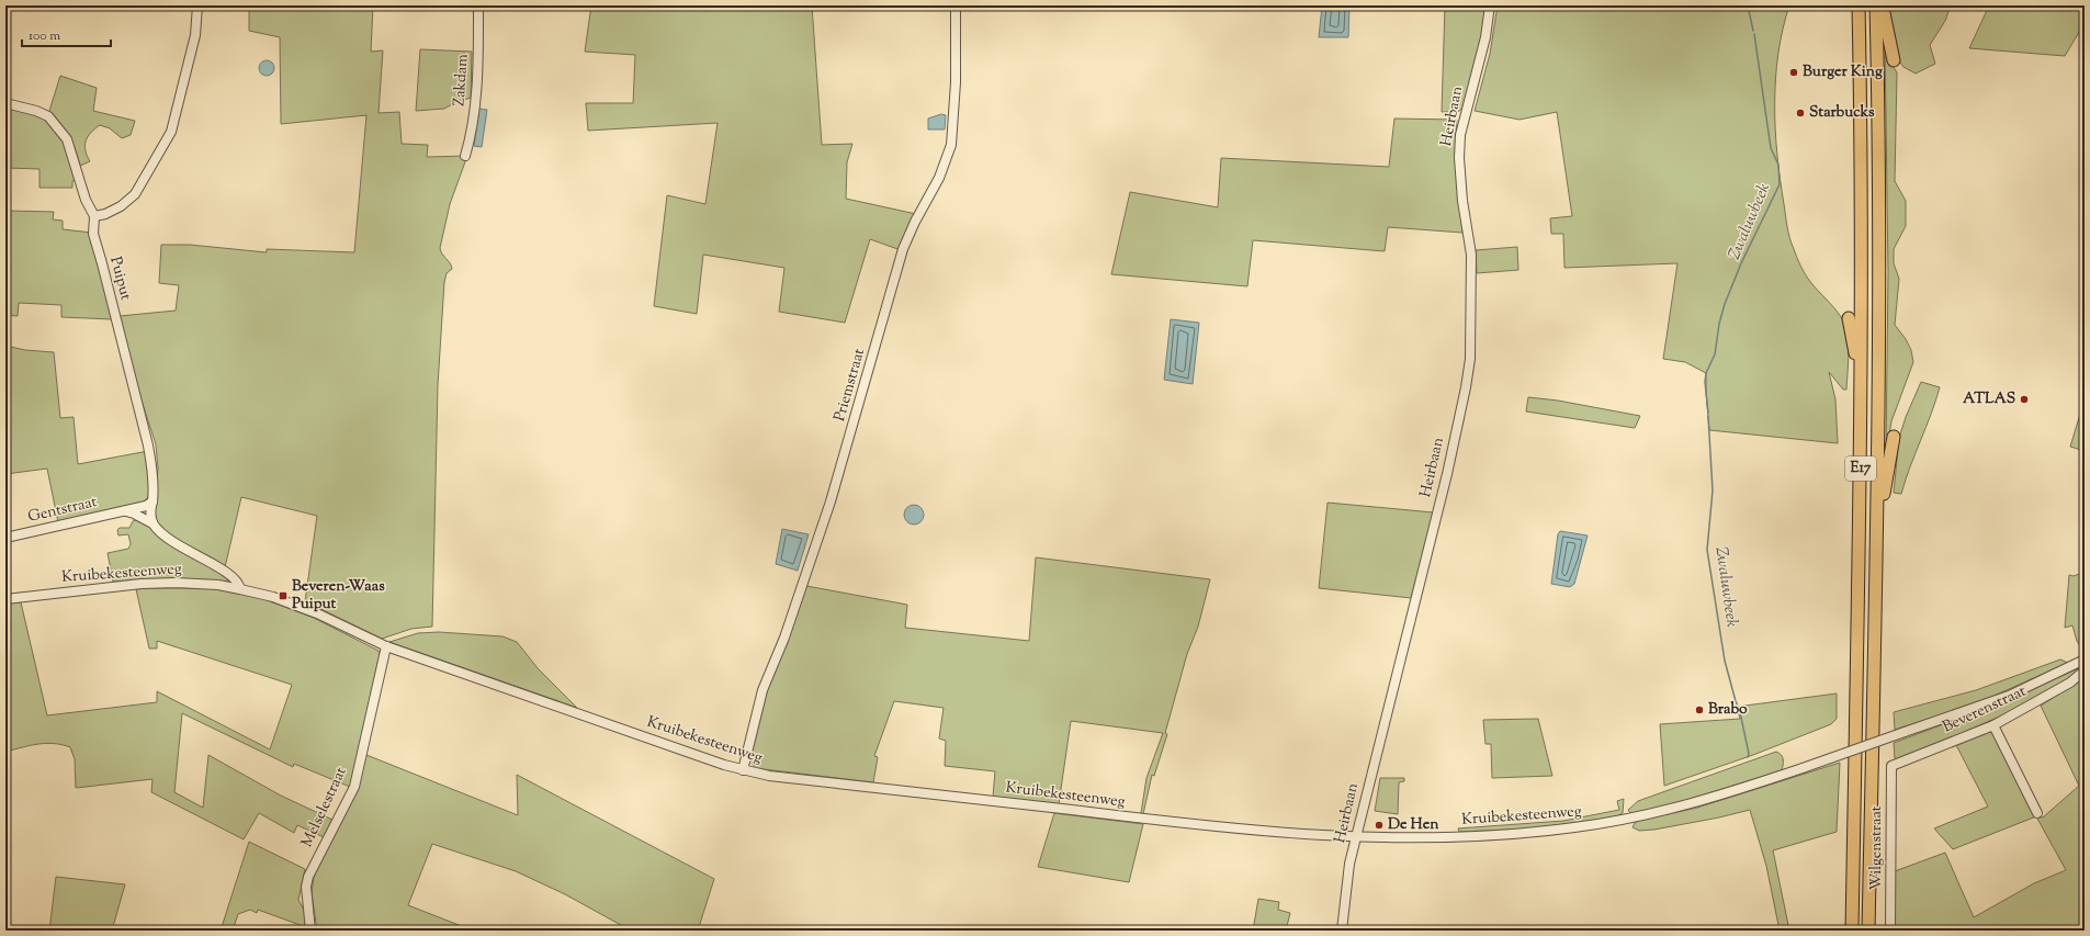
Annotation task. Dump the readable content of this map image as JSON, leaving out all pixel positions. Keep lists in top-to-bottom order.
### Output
{
  "streets": {
    "highway": ["E17"],
    "street": [
      "Zakdam",
      "Heirbaan",
      "Puiput",
      "Priemstraat",
      "Gentstraat",
      "Kruibekesteenweg",
      "Beverenstraat",
      "Melselestraat",
      "Wilgenstraat"
    ]
  },
  "crossings": [
    ["Heirbaan", "Kruibekesteenweg"],
    ["Puiput", "Gentstraat"],
    ["Priemstraat", "Kruibekesteenweg"],
    ["Kruibekesteenweg", "Beverenstraat"],
    ["Kruibekesteenweg", "Melselestraat"],
    ["Beverenstraat", "Wilgenstraat"]
  ],
  "water": ["Zwaluwbeek"],
  "places": {
    "other": [
      "Burger King",
      "Starbucks",
      "ATLAS",
      "Brabo",
      "De Hen"
    ],
    "transit": ["Beveren-Waas Puiput"]
  },
  "scale_bar": "100 m"
}
